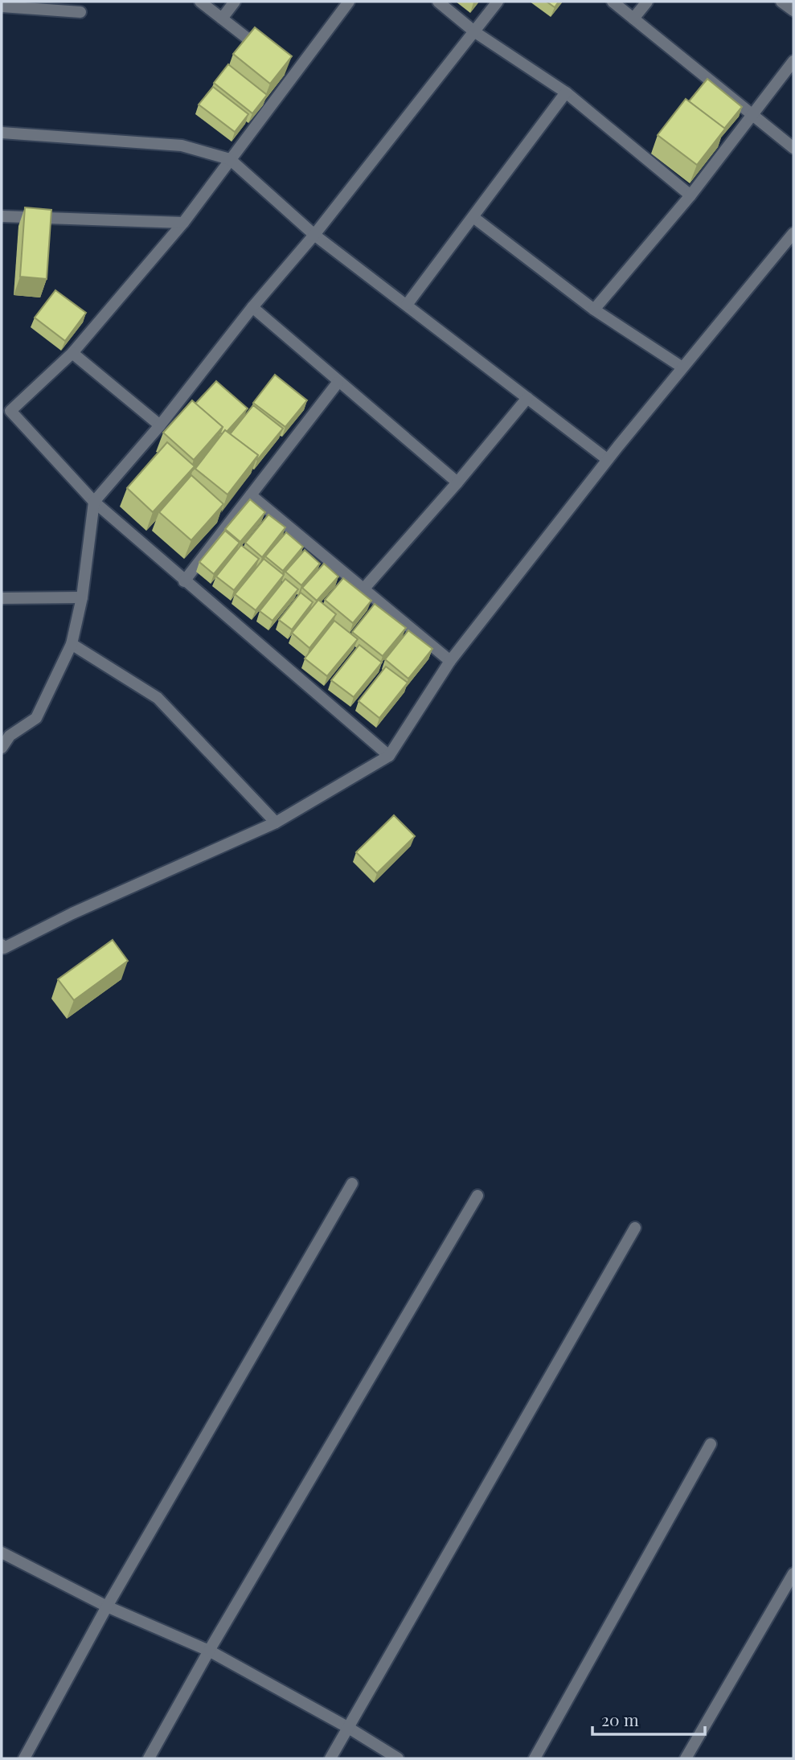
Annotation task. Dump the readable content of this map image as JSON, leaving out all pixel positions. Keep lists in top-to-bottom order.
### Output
{
  "scale_bar": "20 m"
}
